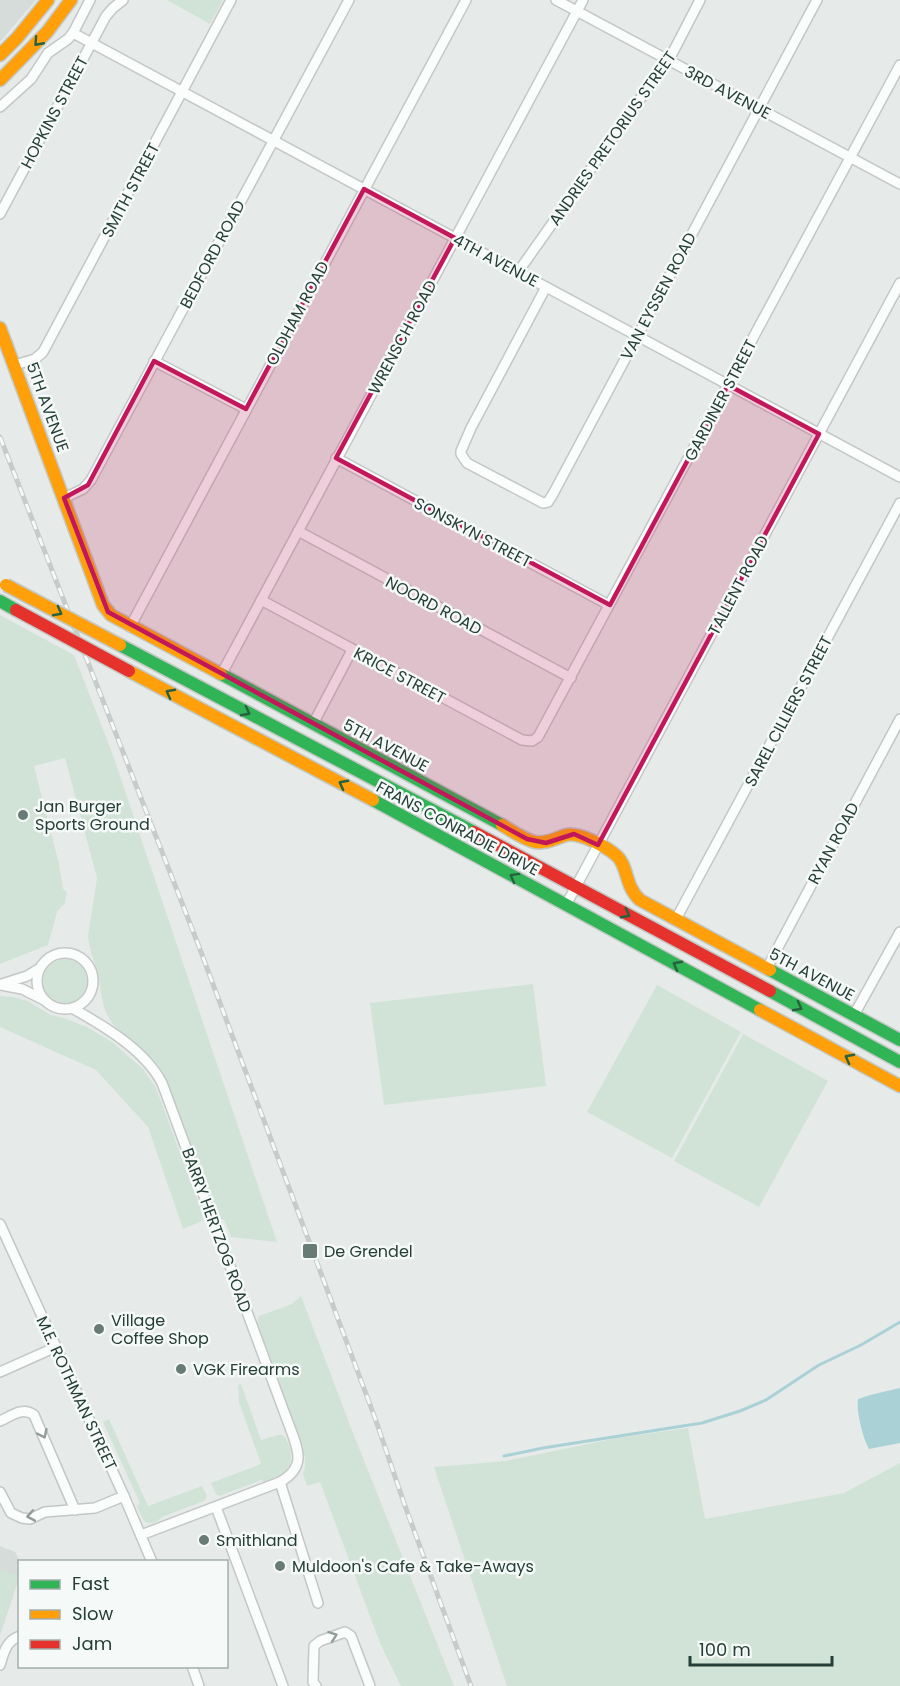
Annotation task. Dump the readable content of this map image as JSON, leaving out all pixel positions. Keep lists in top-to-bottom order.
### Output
{
  "streets": {
    "main road": ["5TH AVENUE", "FRANS CONRADIE DRIVE"],
    "street": [
      "3RD AVENUE",
      "HOPKINS STREET",
      "ANDRIES PRETORIUS STREET",
      "SMITH STREET",
      "BEDFORD ROAD",
      "4TH AVENUE",
      "VAN EYSSEN ROAD",
      "OLDHAM ROAD",
      "WRENSCH ROAD",
      "GARDINER STREET",
      "SONSKYN STREET",
      "TALLENT ROAD",
      "NOORD ROAD",
      "KRICE STREET",
      "SAREL CILLIERS STREET",
      "RYAN ROAD",
      "BARRY HERTZOG ROAD",
      "M.E. ROTHMAN STREET"
    ]
  },
  "crossings": [
    ["3RD AVENUE", "ANDRIES PRETORIUS STREET"],
    ["3RD AVENUE", "VAN EYSSEN ROAD"],
    ["3RD AVENUE", "WRENSCH ROAD"],
    ["3RD AVENUE", "GARDINER STREET"],
    ["HOPKINS STREET", "4TH AVENUE"],
    ["ANDRIES PRETORIUS STREET", "4TH AVENUE"],
    ["SMITH STREET", "4TH AVENUE"],
    ["SMITH STREET", "5TH AVENUE"],
    ["BEDFORD ROAD", "4TH AVENUE"],
    ["BEDFORD ROAD", "5TH AVENUE"],
    ["4TH AVENUE", "VAN EYSSEN ROAD"],
    ["4TH AVENUE", "OLDHAM ROAD"],
    ["4TH AVENUE", "WRENSCH ROAD"],
    ["4TH AVENUE", "GARDINER STREET"],
    ["4TH AVENUE", "TALLENT ROAD"],
    ["OLDHAM ROAD", "5TH AVENUE"],
    ["WRENSCH ROAD", "5TH AVENUE"],
    ["WRENSCH ROAD", "SONSKYN STREET"],
    ["WRENSCH ROAD", "NOORD ROAD"],
    ["WRENSCH ROAD", "KRICE STREET"],
    ["GARDINER STREET", "SONSKYN STREET"],
    ["GARDINER STREET", "NOORD ROAD"],
    ["GARDINER STREET", "KRICE STREET"],
    ["5TH AVENUE", "TALLENT ROAD"],
    ["5TH AVENUE", "SAREL CILLIERS STREET"],
    ["5TH AVENUE", "RYAN ROAD"],
    ["TALLENT ROAD", "FRANS CONRADIE DRIVE"]
  ],
  "places": {
    "other": [
      "Jan Burger Sports Ground",
      "Village Coffee Shop",
      "VGK Firearms",
      "Smithland",
      "Muldoon's Cafe & Take-Aways"
    ],
    "transit": ["De Grendel"]
  },
  "legend": ["Fast", "Slow", "Jam"],
  "scale_bar": "100 m"
}
